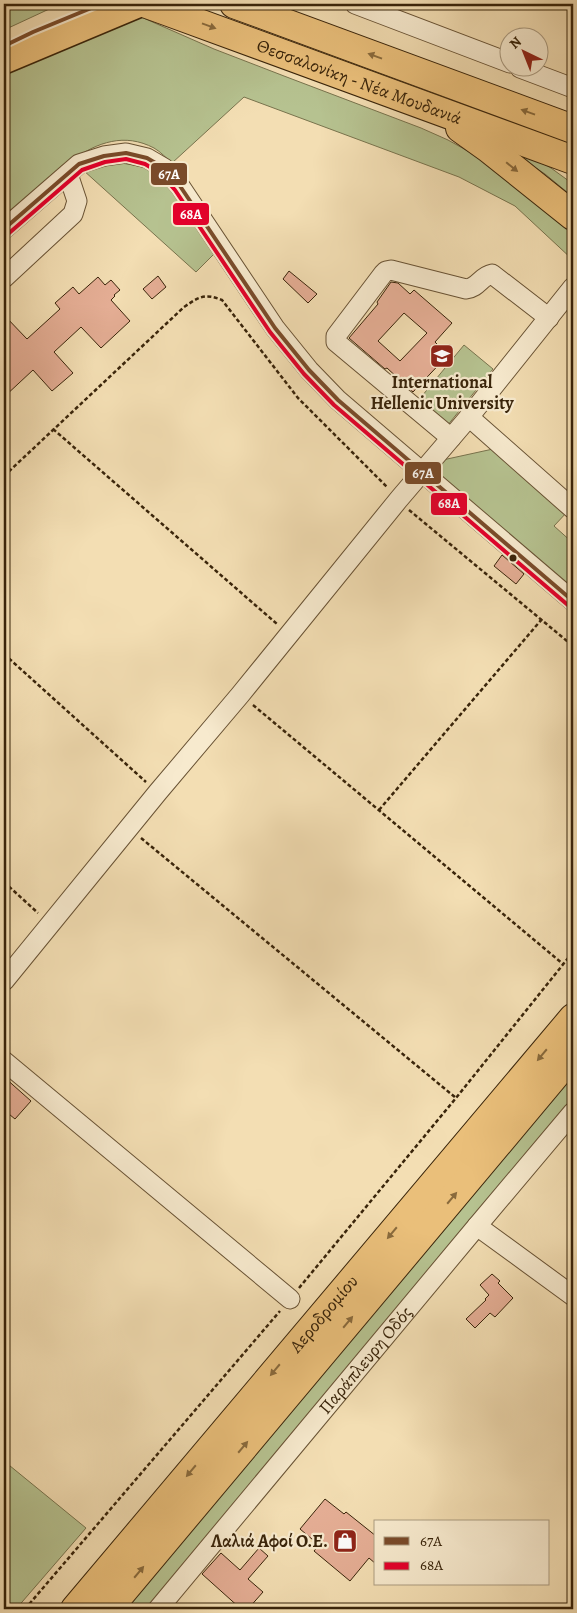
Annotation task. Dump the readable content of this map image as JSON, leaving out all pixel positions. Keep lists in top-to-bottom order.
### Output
{
  "streets": {
    "highway": ["Θεσσαλονίκη - Νέα Μουδανιά", "Αεροδρομίου"],
    "street": ["Παράπλευρη Οδός"]
  },
  "places": {
    "school or university": ["International Hellenic University"],
    "shop": ["Λαλιά Αφοί Ο.Ε."]
  },
  "lines": ["transit line 67Α", "transit line 68Α"],
  "legend": ["67Α", "68Α"],
  "north": "top left"
}
